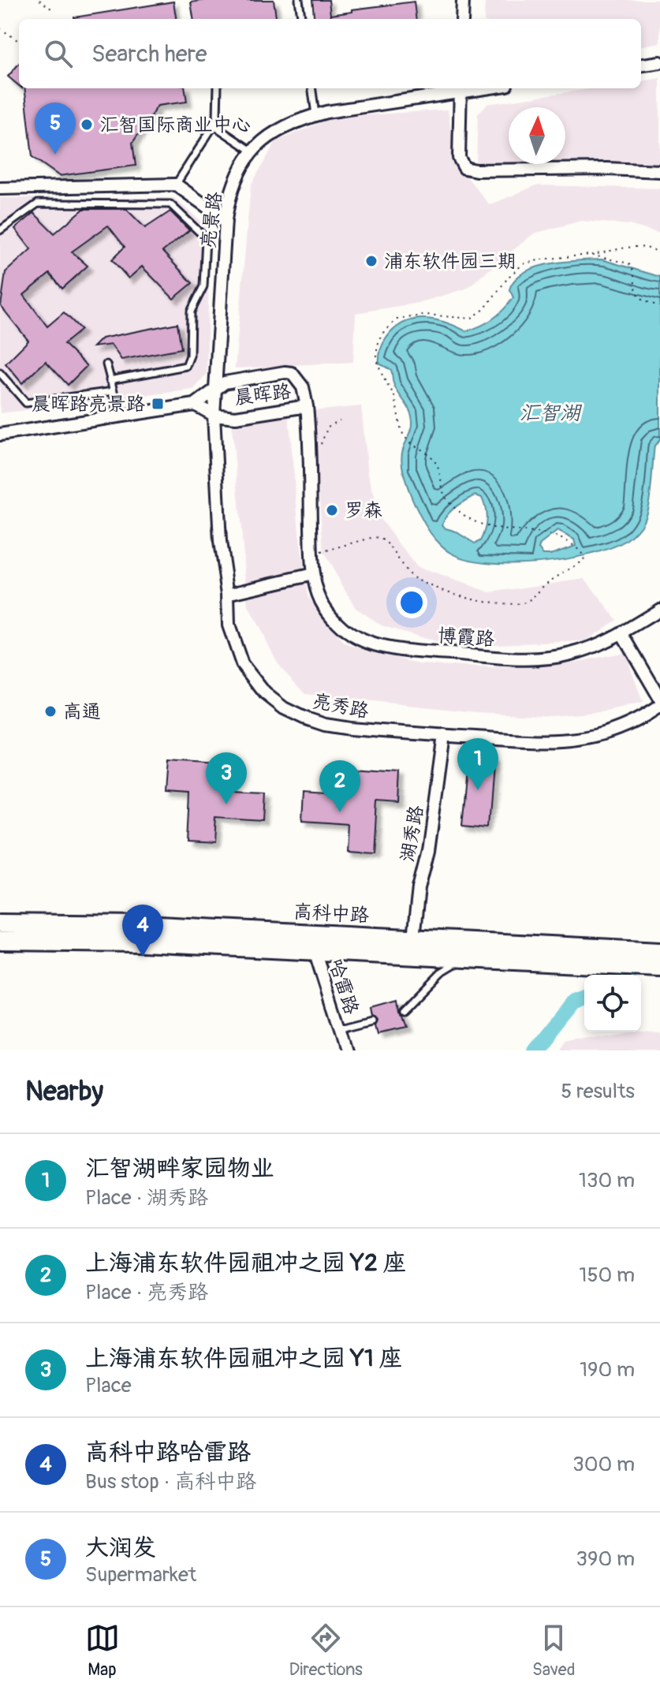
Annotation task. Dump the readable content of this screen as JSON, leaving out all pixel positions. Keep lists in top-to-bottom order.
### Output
{
  "streets": {
    "main road": ["高科中路"],
    "street": [
      "亮景路",
      "晨晖路",
      "博霞路",
      "亮秀路",
      "湖秀路",
      "哈雷路"
    ]
  },
  "crossings": [
    ["亮景路", "晨晖路"],
    ["亮景路", "亮秀路"],
    ["晨晖路", "博霞路"],
    ["晨晖路", "亮秀路"],
    ["亮秀路", "湖秀路"],
    ["湖秀路", "高科中路"],
    ["高科中路", "哈雷路"]
  ],
  "water": ["汇智湖"],
  "places": {
    "other": [
      "汇智国际商业中心",
      "浦东软件园三期",
      "罗森",
      "高通"
    ],
    "transit": ["晨晖路亮景路"]
  },
  "north": "top",
  "page": {
    "search": "Search here",
    "pins": [
      "5",
      "1",
      "3",
      "2",
      "4"
    ],
    "heading": ["Nearby", "5 results"],
    "list": [
      {
        "mark": "1",
        "name": "汇智湖畔家园物业",
        "note": "Place · 湖秀路",
        "value": "130 m"
      },
      {
        "mark": "2",
        "name": "上海浦东软件园祖冲之园 Y2 座",
        "note": "Place · 亮秀路",
        "value": "150 m"
      },
      {
        "mark": "3",
        "name": "上海浦东软件园祖冲之园 Y1 座",
        "note": "Place",
        "value": "190 m"
      },
      {
        "mark": "4",
        "name": "高科中路哈雷路",
        "note": "Bus stop · 高科中路",
        "value": "300 m"
      },
      {
        "mark": "5",
        "name": "大润发",
        "note": "Supermarket",
        "value": "390 m"
      }
    ],
    "nav": ["Map", "Directions", "Saved"]
  }
}
